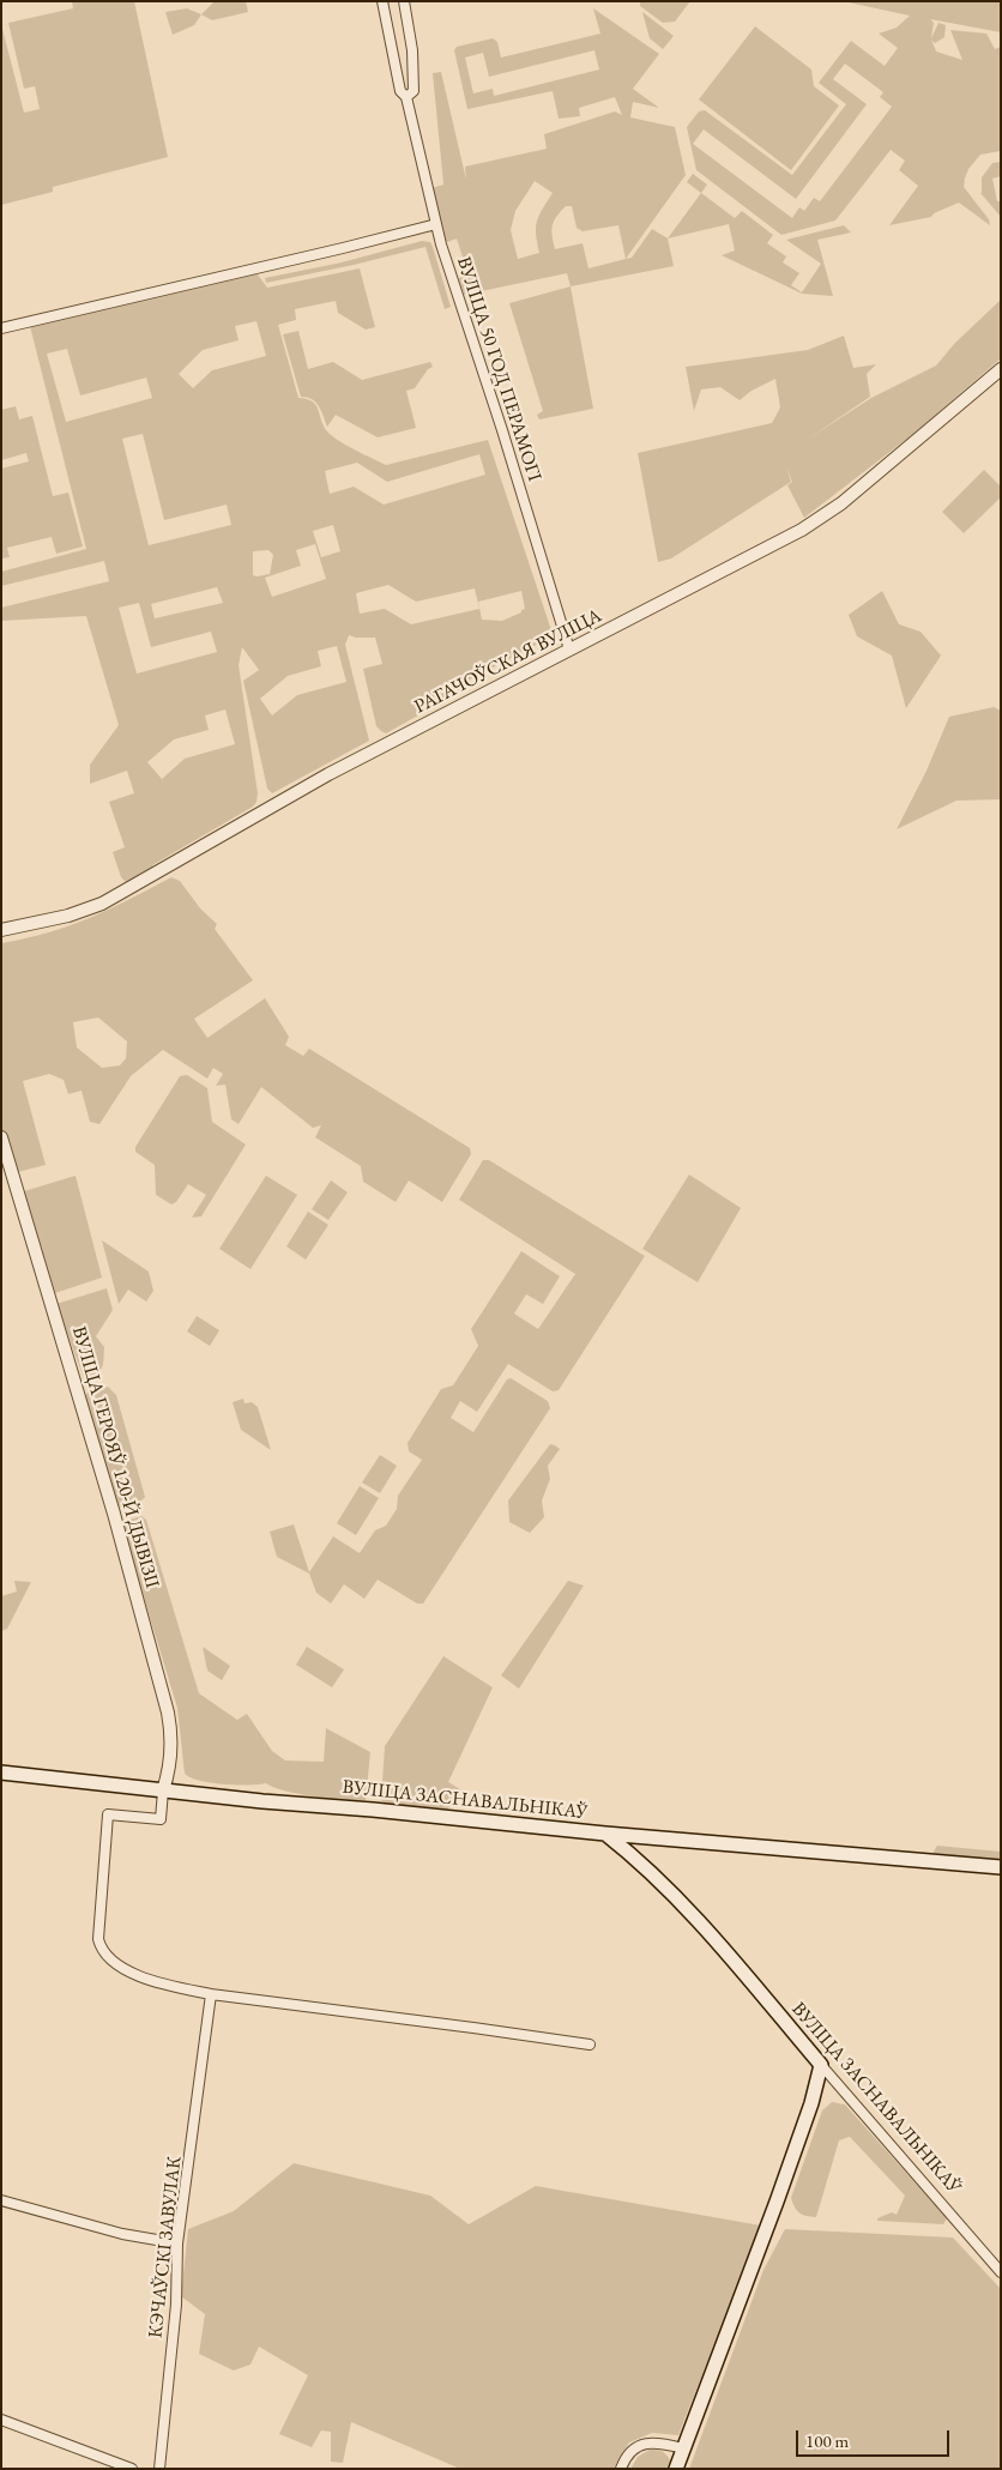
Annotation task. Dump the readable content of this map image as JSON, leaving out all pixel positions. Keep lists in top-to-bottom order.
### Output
{
  "streets": {
    "main road": ["ВУЛІЦА ЗАСНАВАЛЬНІКАЎ"],
    "street": [
      "ВУЛІЦА 50 ГОД ПЕРАМОГІ",
      "РАГАЧОЎСКАЯ ВУЛІЦА",
      "ВУЛІЦА ГЕРОЯЎ 120-Й ДЫВІЗІІ",
      "КЭЧАЎСКІ ЗАВУЛАК"
    ]
  },
  "crossings": [
    ["ВУЛІЦА 50 ГОД ПЕРАМОГІ", "РАГАЧОЎСКАЯ ВУЛІЦА"],
    ["ВУЛІЦА ГЕРОЯЎ 120-Й ДЫВІЗІІ", "ВУЛІЦА ЗАСНАВАЛЬНІКАЎ"]
  ],
  "scale_bar": "100 m"
}
